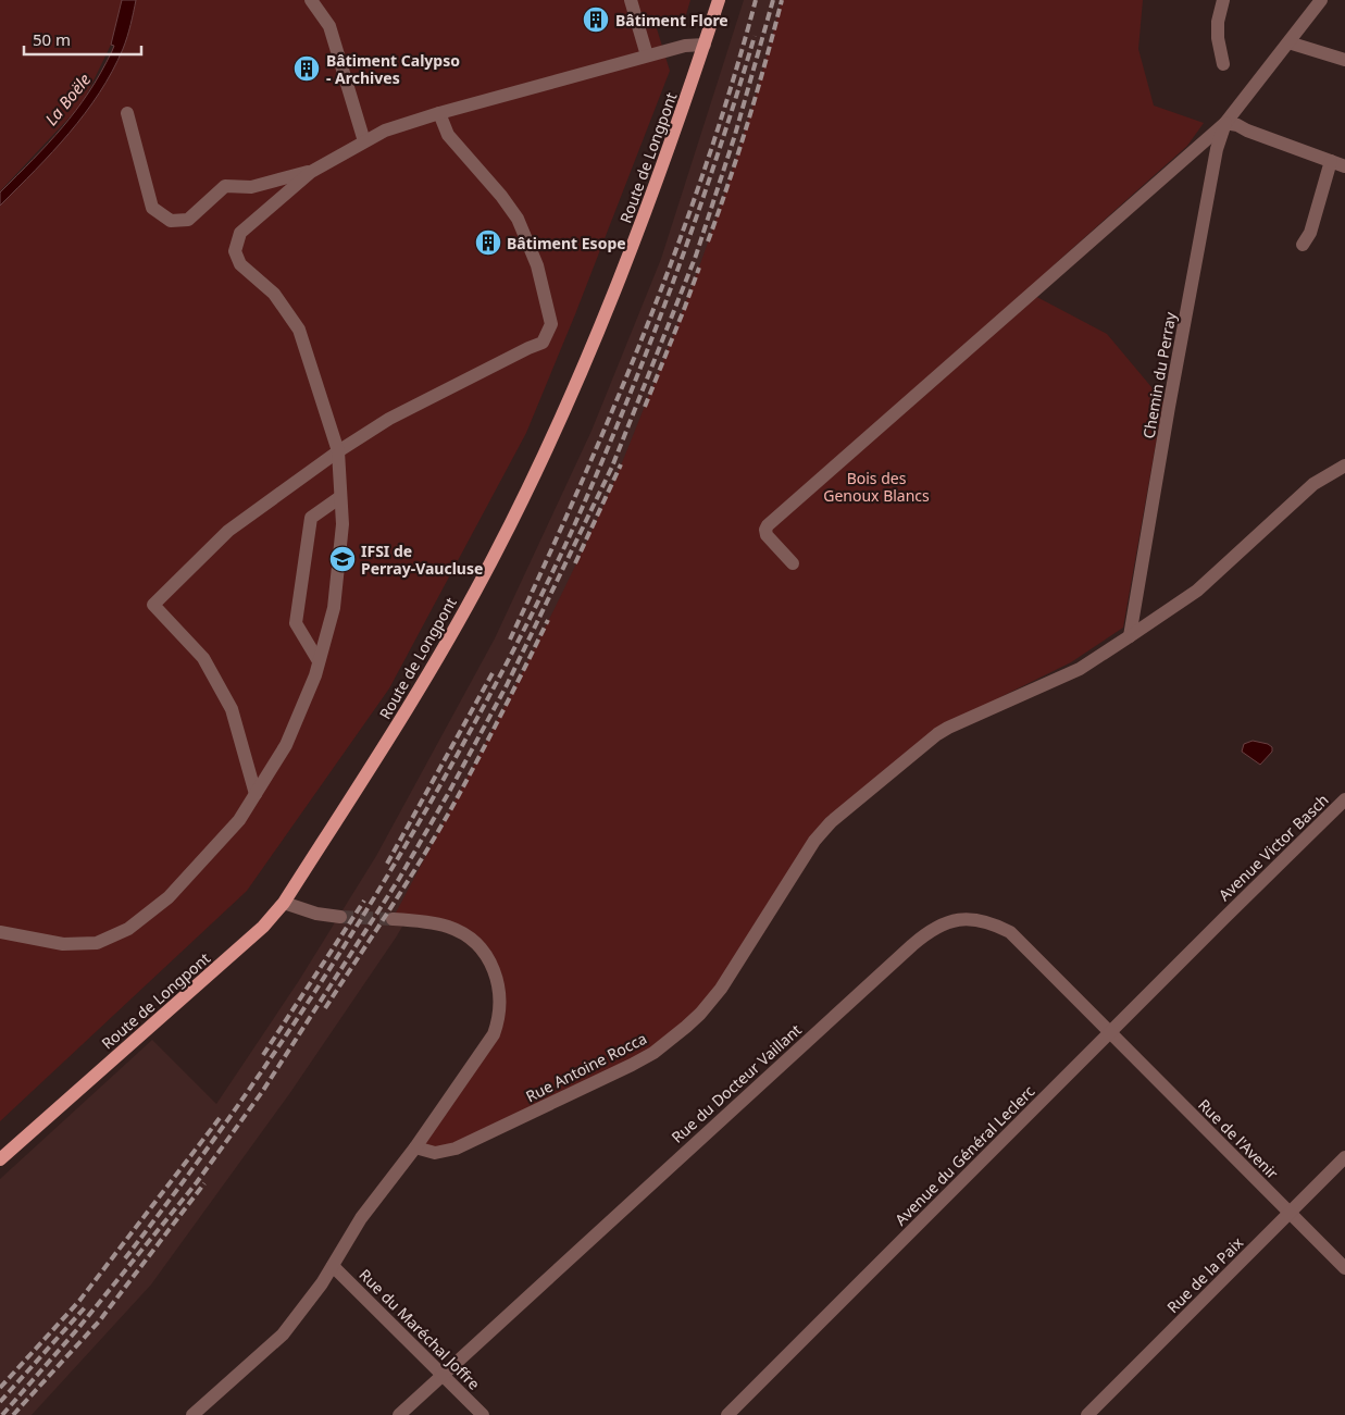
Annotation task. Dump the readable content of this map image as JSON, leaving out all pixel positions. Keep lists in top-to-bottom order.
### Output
{
  "streets": {
    "main road": ["Route de Longpont"],
    "street": [
      "Chemin du Perray",
      "Avenue Victor Basch",
      "Rue Antoine Rocca",
      "Rue du Docteur Vaillant",
      "Rue de l'Avenir",
      "Avenue du Général Leclerc",
      "Rue de la Paix",
      "Rue du Maréchal Joffre"
    ]
  },
  "crossings": [
    ["Chemin du Perray", "Rue Antoine Rocca"],
    ["Avenue Victor Basch", "Avenue du Général Leclerc"],
    ["Rue du Docteur Vaillant", "Rue de l'Avenir"],
    ["Rue du Docteur Vaillant", "Avenue du Général Leclerc"],
    ["Rue du Docteur Vaillant", "Rue du Maréchal Joffre"],
    ["Rue de l'Avenir", "Avenue du Général Leclerc"],
    ["Rue de l'Avenir", "Rue de la Paix"]
  ],
  "water": ["La Boële"],
  "parks": ["Bois des Genoux Blancs"],
  "places": {
    "building": ["Bâtiment Flore", "Bâtiment Calypso - Archives", "Bâtiment Esope"],
    "school or university": ["IFSI de Perray-Vaucluse"]
  },
  "scale_bar": "50 m"
}
